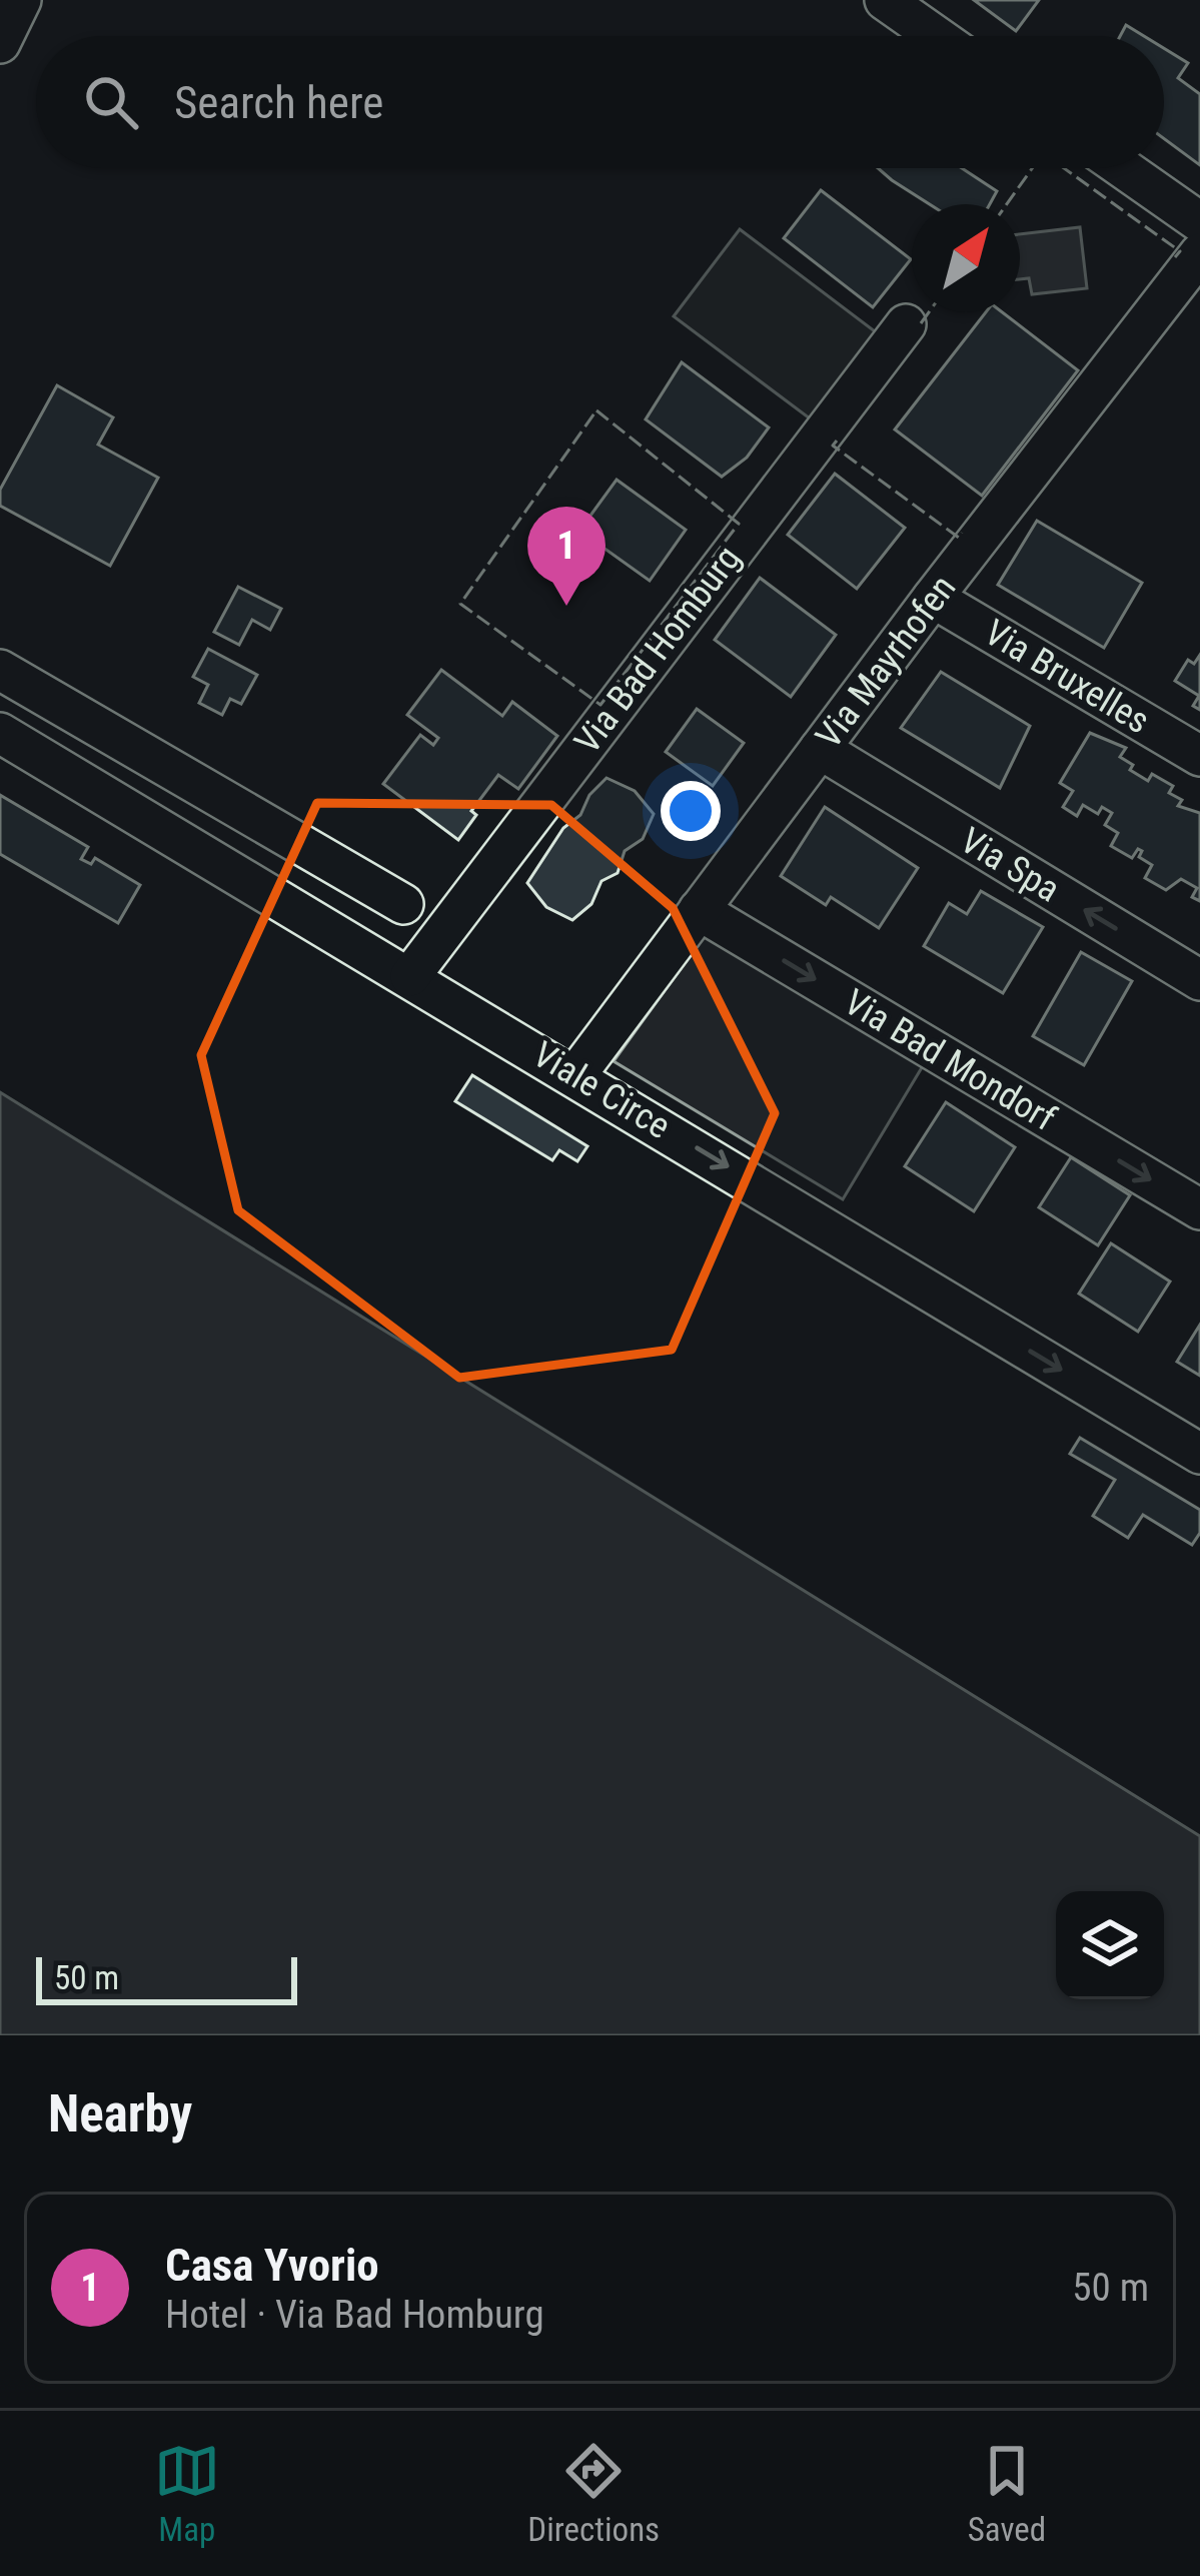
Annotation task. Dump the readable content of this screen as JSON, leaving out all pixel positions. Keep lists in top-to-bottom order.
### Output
{
  "streets": {
    "street": [
      "Via Bad Homburg",
      "Via Mayrhofen",
      "Via Bruxelles",
      "Via Spa",
      "Via Bad Mondorf",
      "Viale Circe"
    ]
  },
  "crossings": [
    ["Via Bad Homburg", "Viale Circe"],
    ["Via Mayrhofen", "Via Bruxelles"],
    ["Via Mayrhofen", "Via Spa"],
    ["Via Mayrhofen", "Via Bad Mondorf"],
    ["Via Mayrhofen", "Viale Circe"]
  ],
  "one_way": ["Via Spa", "Via Bad Mondorf", "Viale Circe"],
  "scale_bar": "50 m",
  "north": "top right",
  "page": {
    "search": "Search here",
    "pins": "1",
    "scale": "50 m",
    "heading": "Nearby",
    "list": [
      {
        "mark": "1",
        "name": "Casa Yvorio",
        "note": "Hotel · Via Bad Homburg",
        "value": "50 m"
      }
    ],
    "nav": ["Map", "Directions", "Saved"]
  }
}
